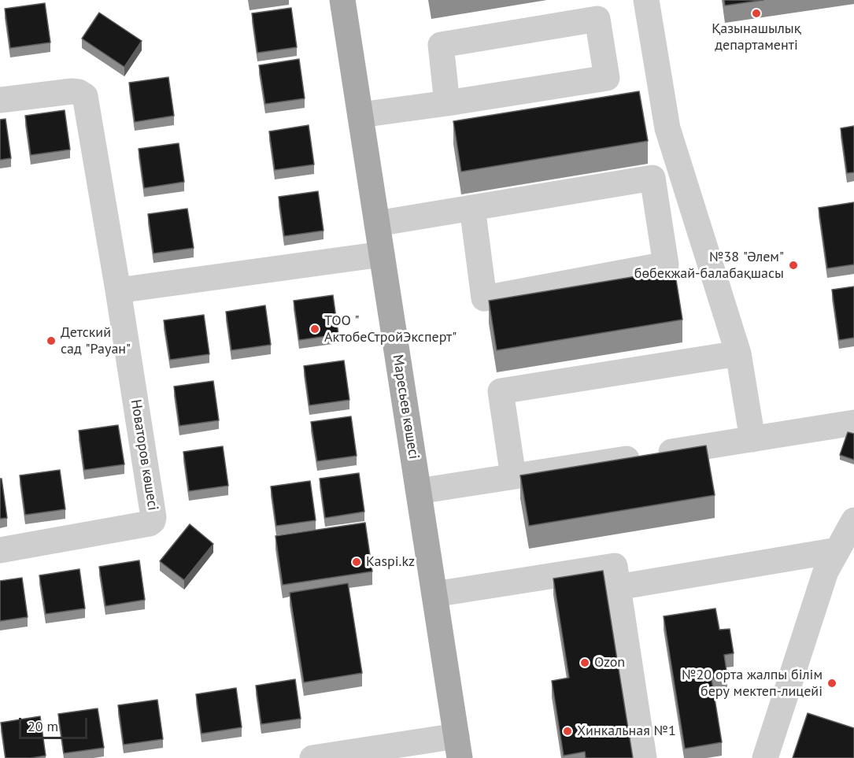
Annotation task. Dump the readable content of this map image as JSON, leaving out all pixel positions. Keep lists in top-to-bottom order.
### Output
{
  "streets": {
    "main road": ["Маресьев көшесі"],
    "street": ["Новаторов көшесі"]
  },
  "places": [
    "Қазынашылық департаменті",
    "№38 \"Әлем\" бөбекжай-балабақшасы",
    "ТОО \" АктобеСтройЭксперт\"",
    "Детский сад \"Рауан\"",
    "Kaspi.kz",
    "Ozon",
    "№20 орта жалпы білім беру мектеп-лицейі",
    "Хинкальная №1"
  ],
  "scale_bar": "20 m"
}
